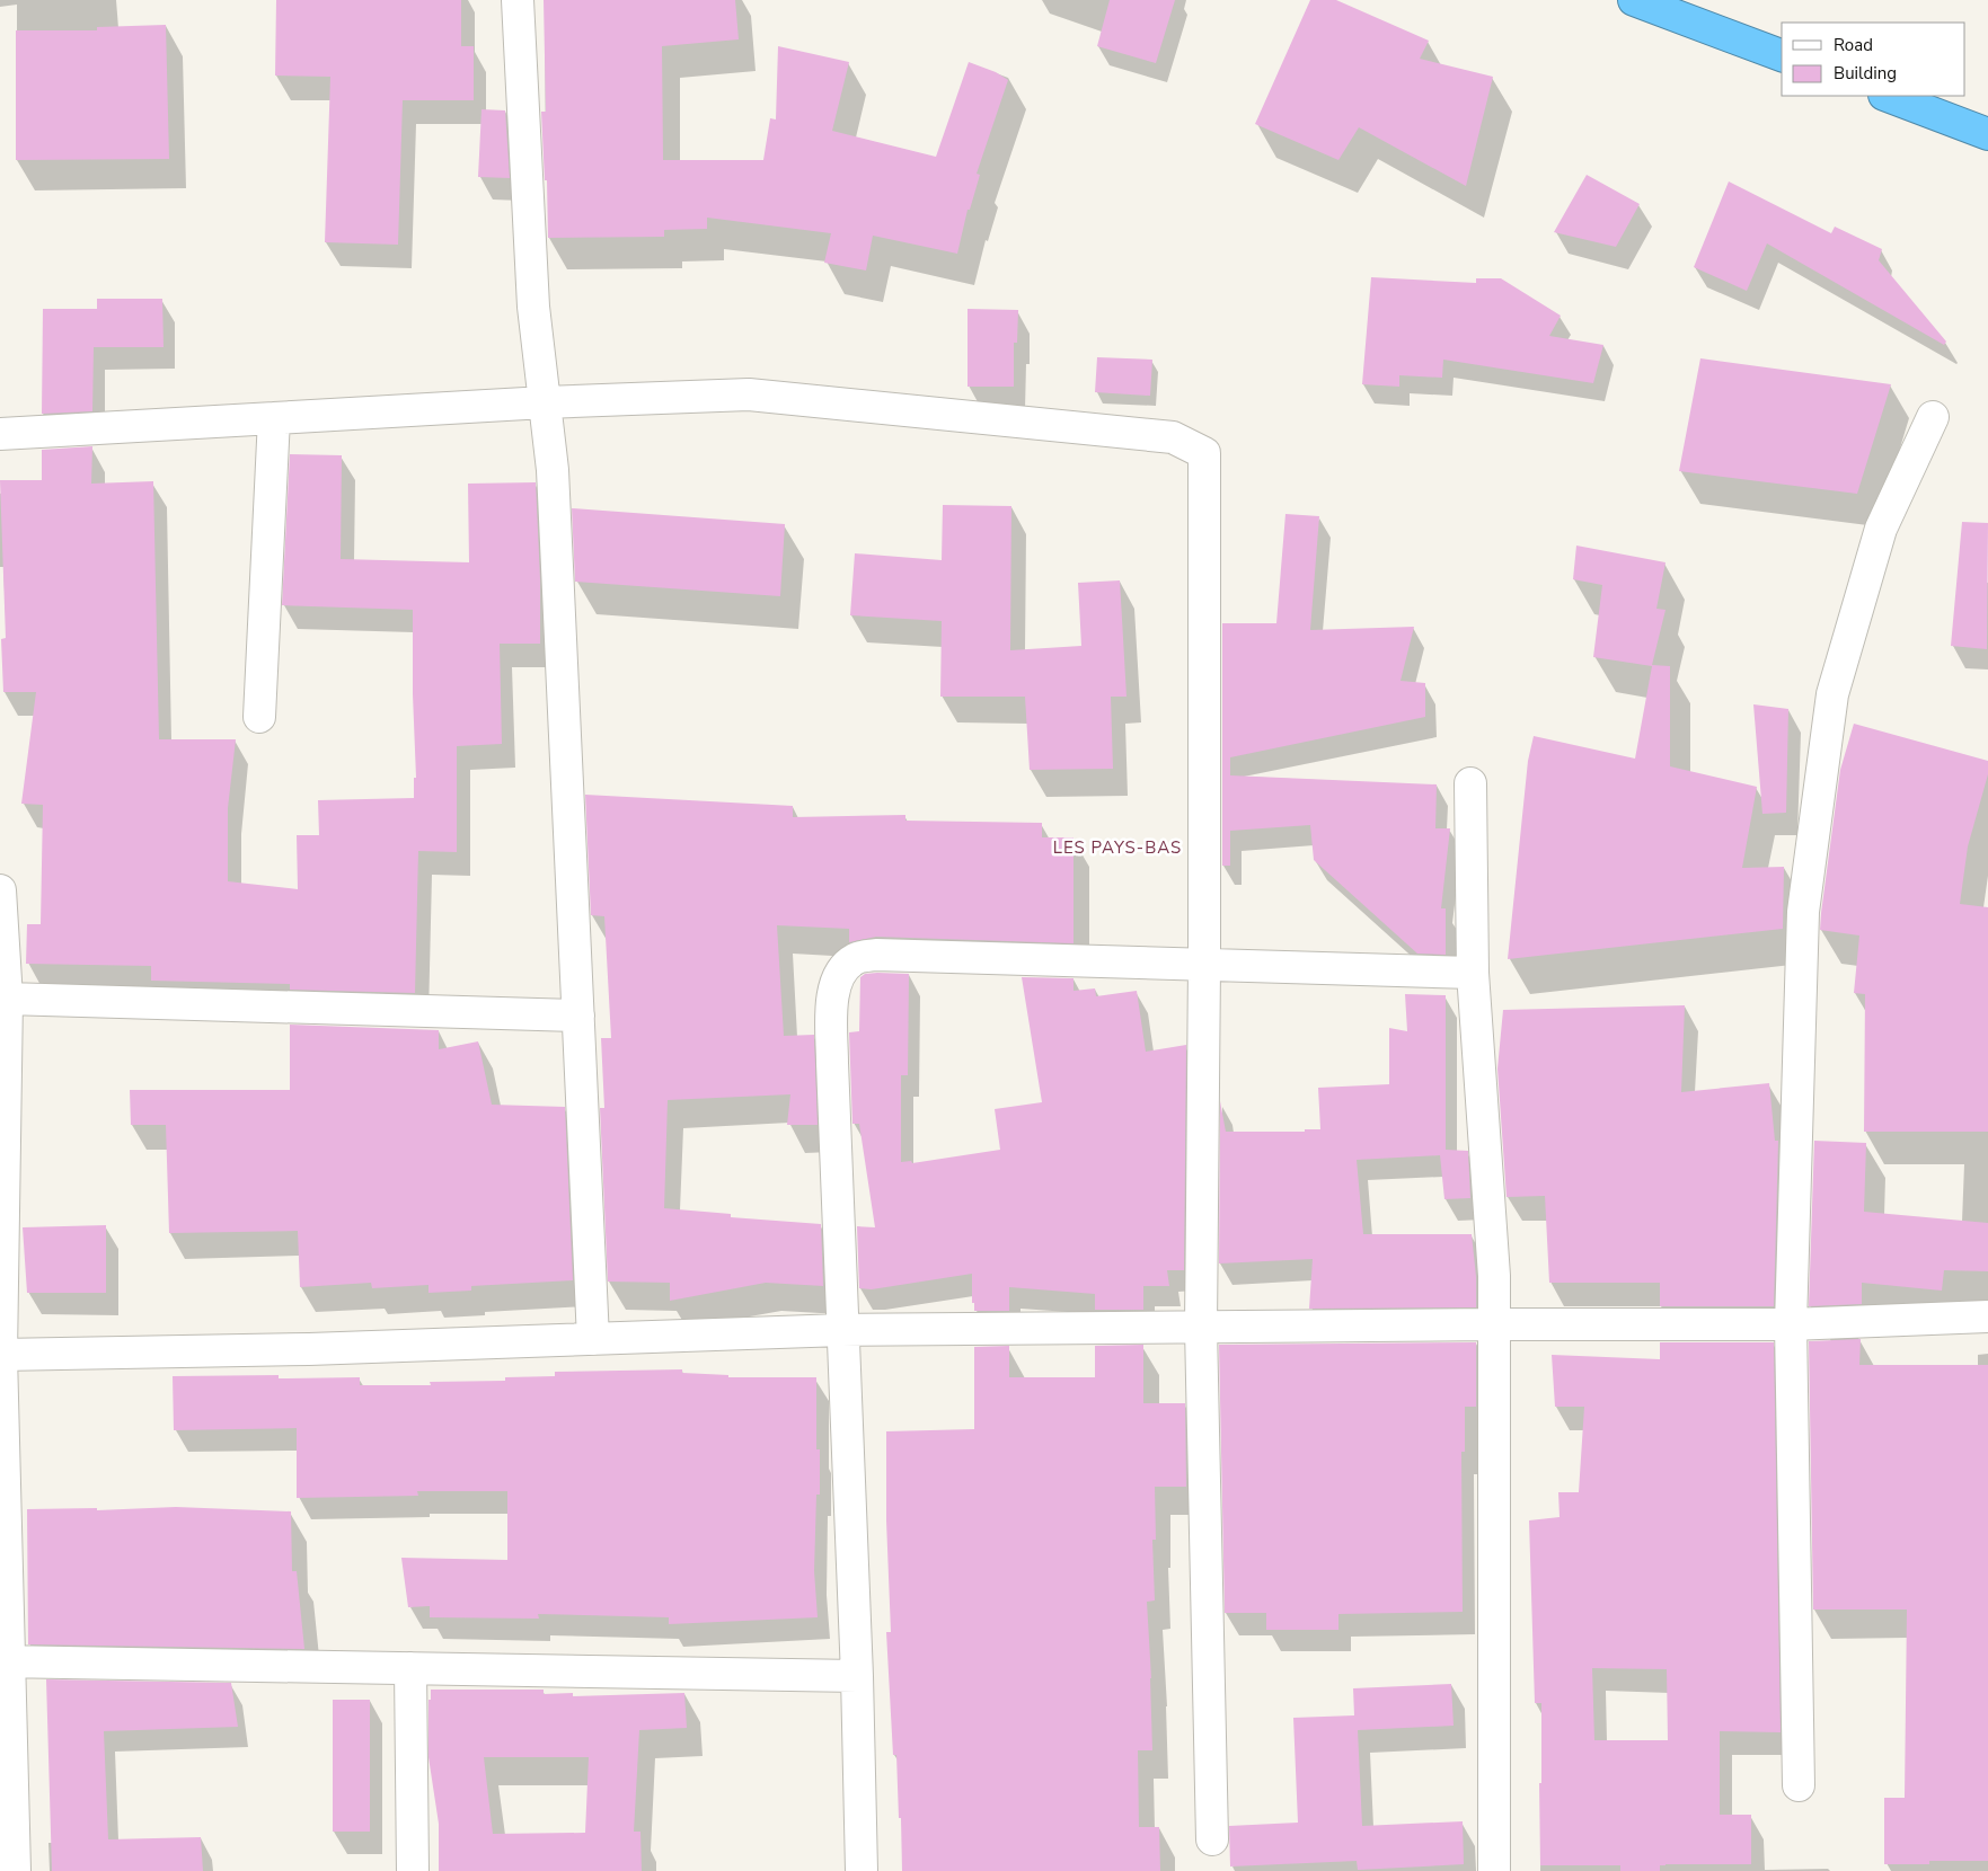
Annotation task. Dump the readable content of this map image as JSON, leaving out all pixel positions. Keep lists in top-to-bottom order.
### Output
{
  "districts": ["LES PAYS-BAS"],
  "legend": ["Road", "Building"]
}
